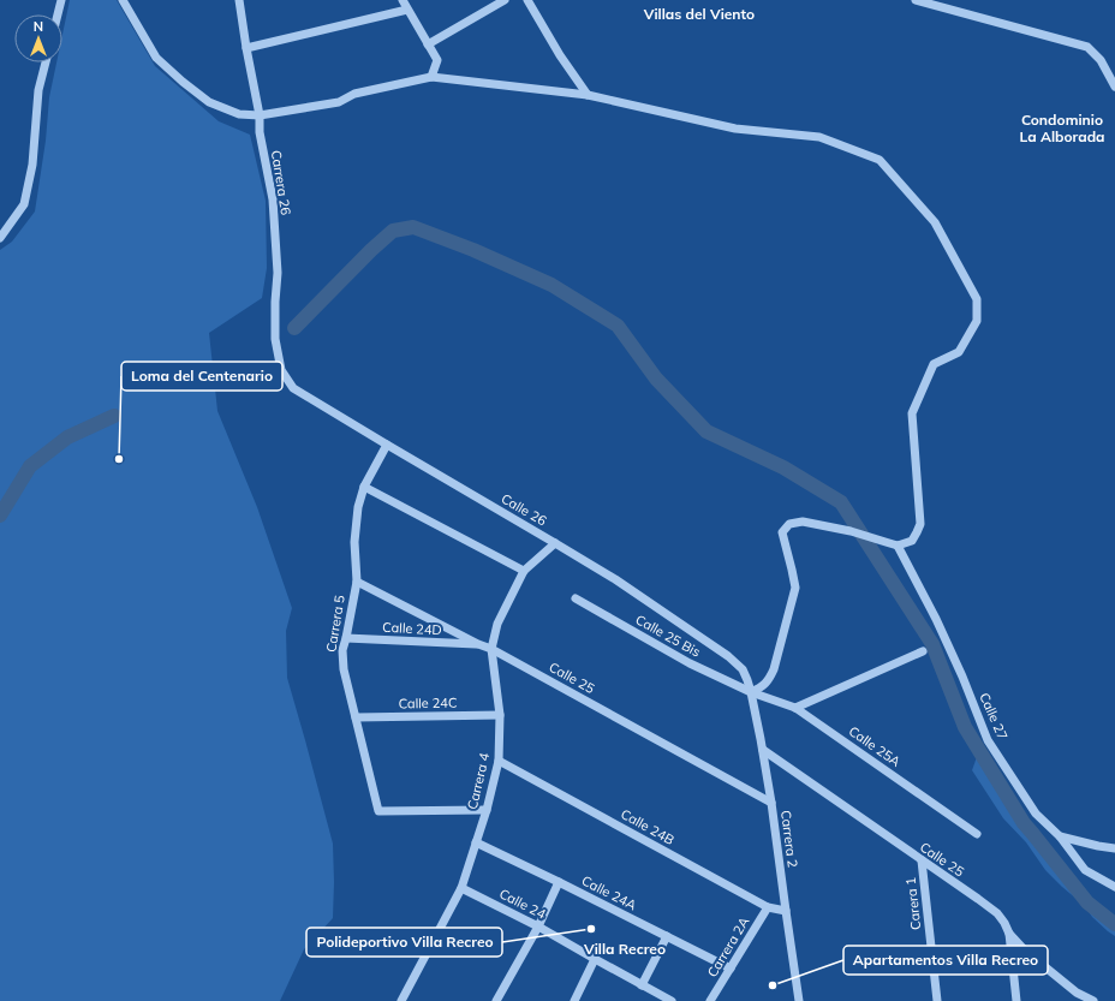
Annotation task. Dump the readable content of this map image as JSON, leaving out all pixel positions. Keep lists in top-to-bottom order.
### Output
{
  "streets": {
    "street": [
      "Carrera 26",
      "Calle 26",
      "Carrera 5",
      "Calle 24D",
      "Calle 25 Bis",
      "Calle 25",
      "Calle 24C",
      "Calle 27",
      "Calle 25A",
      "Carrera 4",
      "Calle 24B",
      "Carrera 2",
      "Calle 24A",
      "Calle 24",
      "Carera 1",
      "Carrera 2A"
    ]
  },
  "crossings": [
    ["Carrera 26", "Calle 26"],
    ["Calle 26", "Carrera 5"],
    ["Calle 26", "Carrera 4"],
    ["Calle 26", "Carrera 2"],
    ["Carrera 5", "Calle 24D"],
    ["Carrera 5", "Calle 25"],
    ["Carrera 5", "Calle 24C"],
    ["Carrera 5", "Carrera 4"],
    ["Calle 24D", "Calle 25"],
    ["Calle 25 Bis", "Calle 25A"],
    ["Calle 25 Bis", "Carrera 2"],
    ["Calle 25", "Carrera 4"],
    ["Calle 25", "Carrera 2"],
    ["Calle 25", "Carera 1"],
    ["Calle 24C", "Carrera 4"],
    ["Calle 25A", "Carrera 2"],
    ["Carrera 4", "Calle 24B"],
    ["Carrera 4", "Calle 24A"],
    ["Carrera 4", "Calle 24"],
    ["Calle 24B", "Carrera 2"],
    ["Calle 24B", "Carrera 2A"],
    ["Calle 24A", "Carrera 2A"]
  ],
  "districts": ["Villas del Viento", "Condominio La Alborada", "Villa Recreo"],
  "places": ["Loma del Centenario", "Polideportivo Villa Recreo", "Apartamentos Villa Recreo"],
  "north": "top"
}
